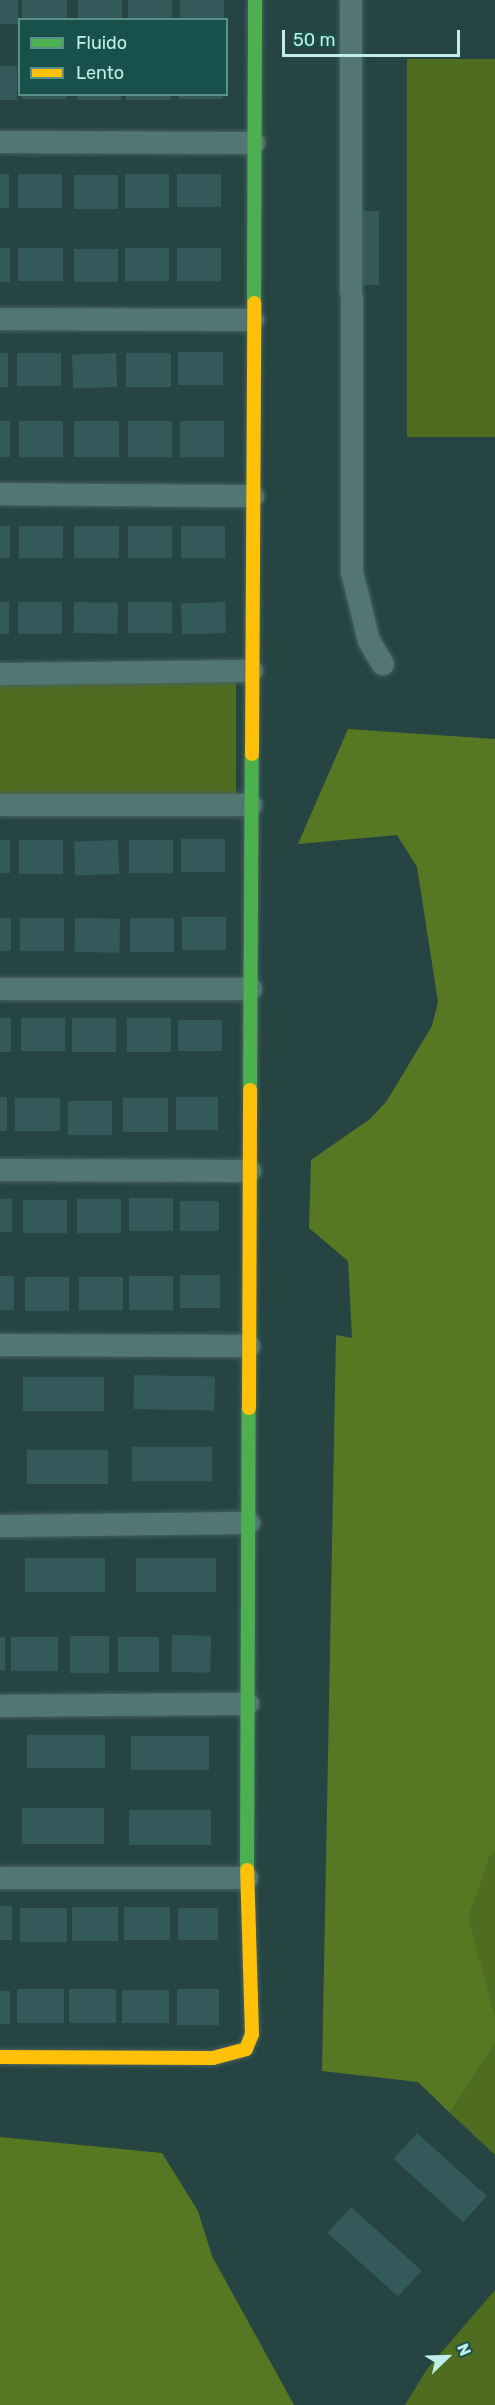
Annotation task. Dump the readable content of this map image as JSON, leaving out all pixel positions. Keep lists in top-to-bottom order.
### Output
{
  "legend": ["Fluido", "Lento"],
  "scale_bar": "50 m",
  "north": "top right"
}
